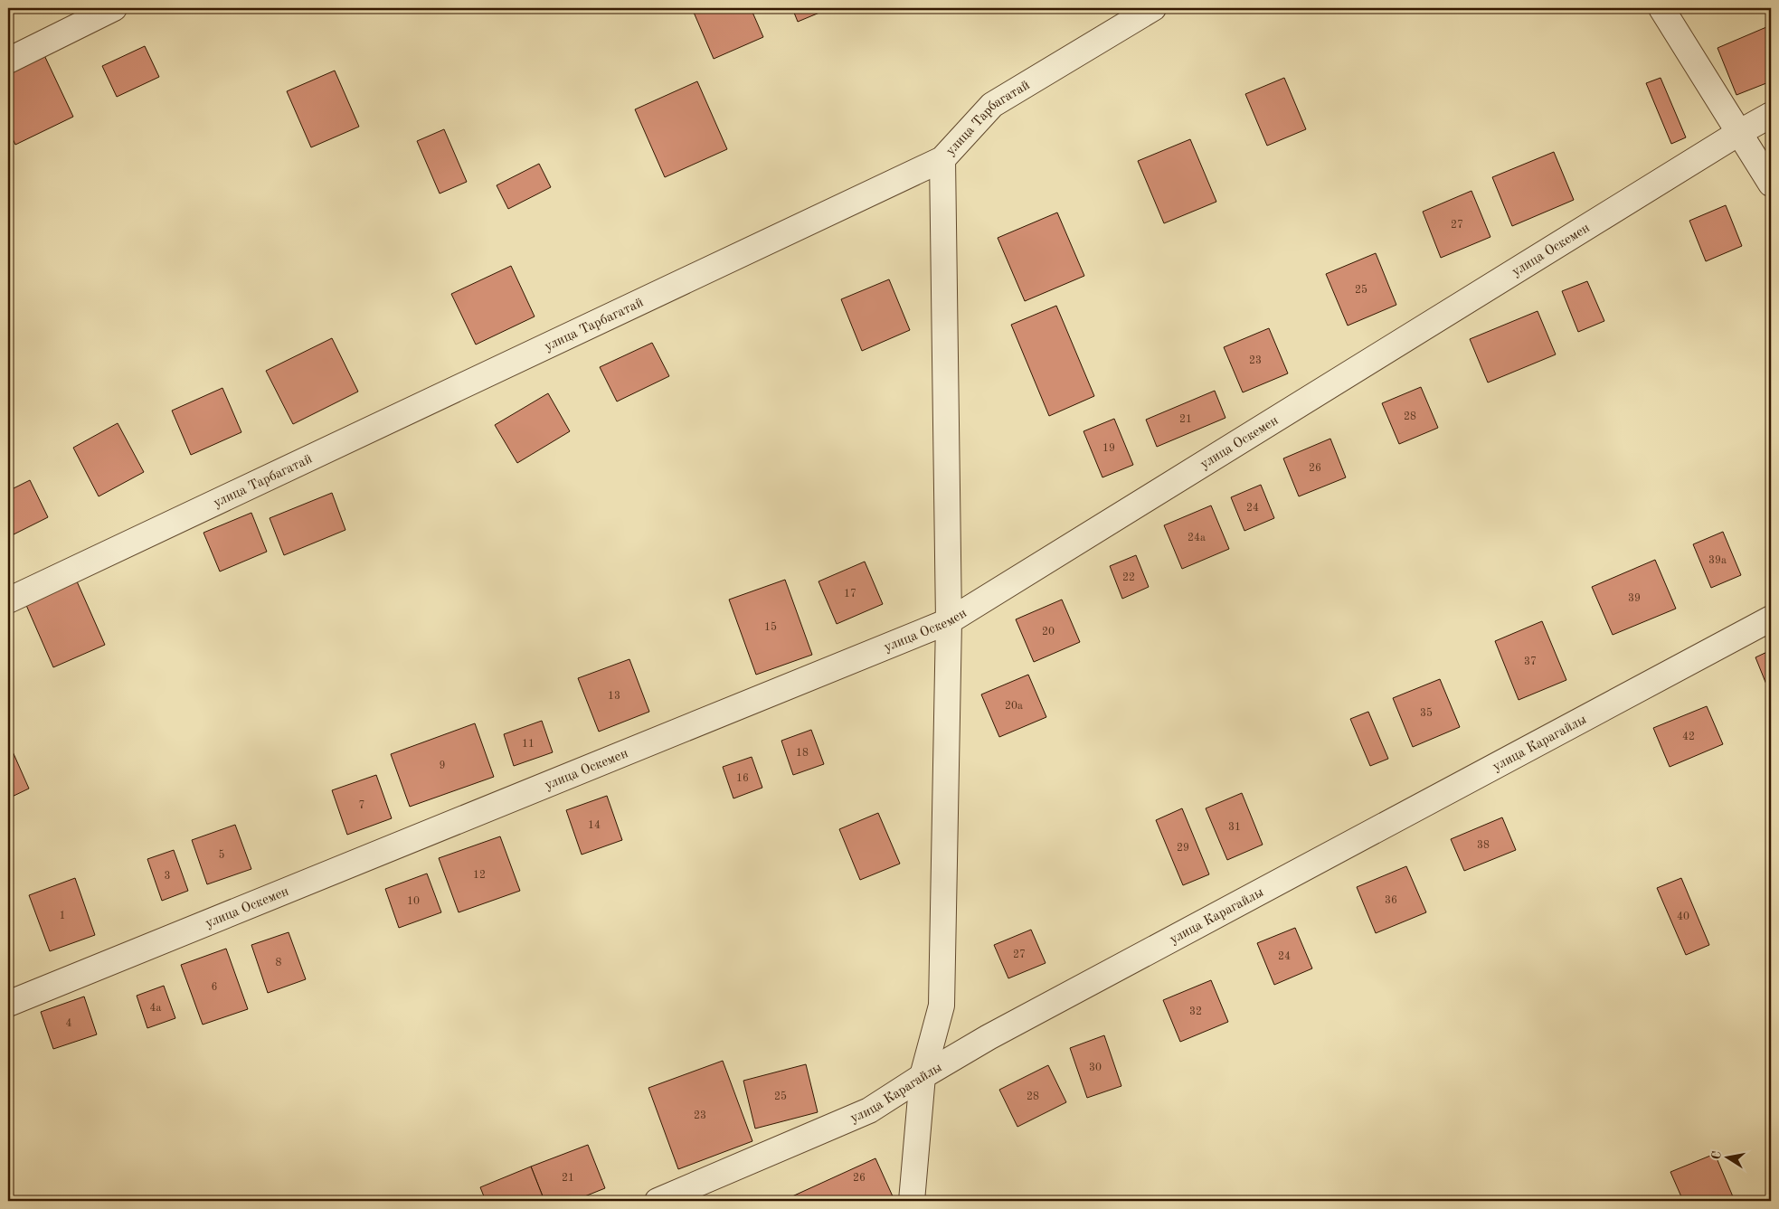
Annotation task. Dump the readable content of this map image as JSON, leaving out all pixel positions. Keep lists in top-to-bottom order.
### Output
{
  "streets": {
    "street": ["улица Тарбагатай", "улица Оскемен", "улица Карагайлы"]
  },
  "house_numbers": [
    "27",
    "25",
    "23",
    "28",
    "21",
    "19",
    "26",
    "24",
    "24а",
    "39а",
    "22",
    "17",
    "39",
    "15",
    "20",
    "37",
    "13",
    "20а",
    "35",
    "42",
    "11",
    "18",
    "9",
    "16",
    "7",
    "14",
    "31",
    "38",
    "29",
    "5",
    "12",
    "3",
    "36",
    "10",
    "1",
    "40",
    "27",
    "24",
    "8",
    "6",
    "4а",
    "32",
    "4",
    "30",
    "25",
    "28",
    "23",
    "21",
    "26"
  ],
  "north": "left"
}
